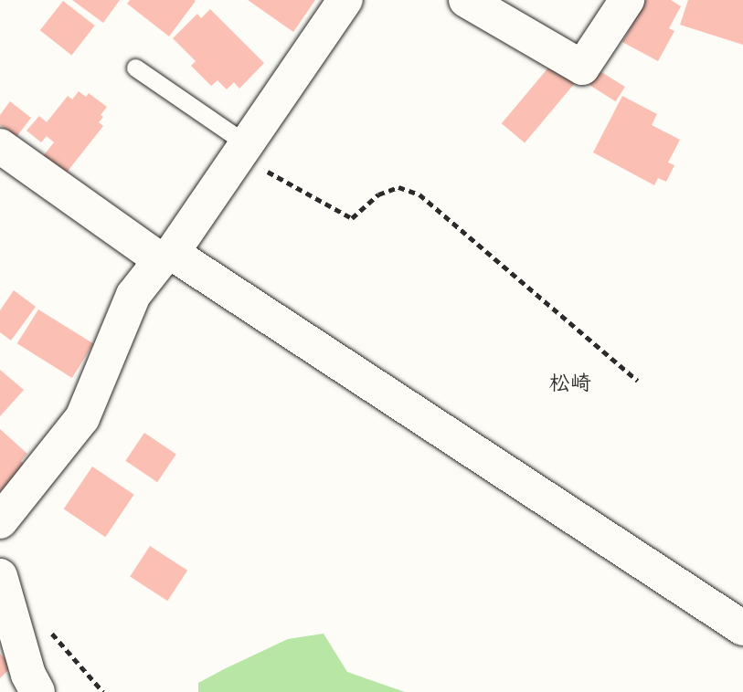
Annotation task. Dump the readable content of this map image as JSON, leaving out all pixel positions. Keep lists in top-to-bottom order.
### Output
{
  "districts": ["松崎"]
}
